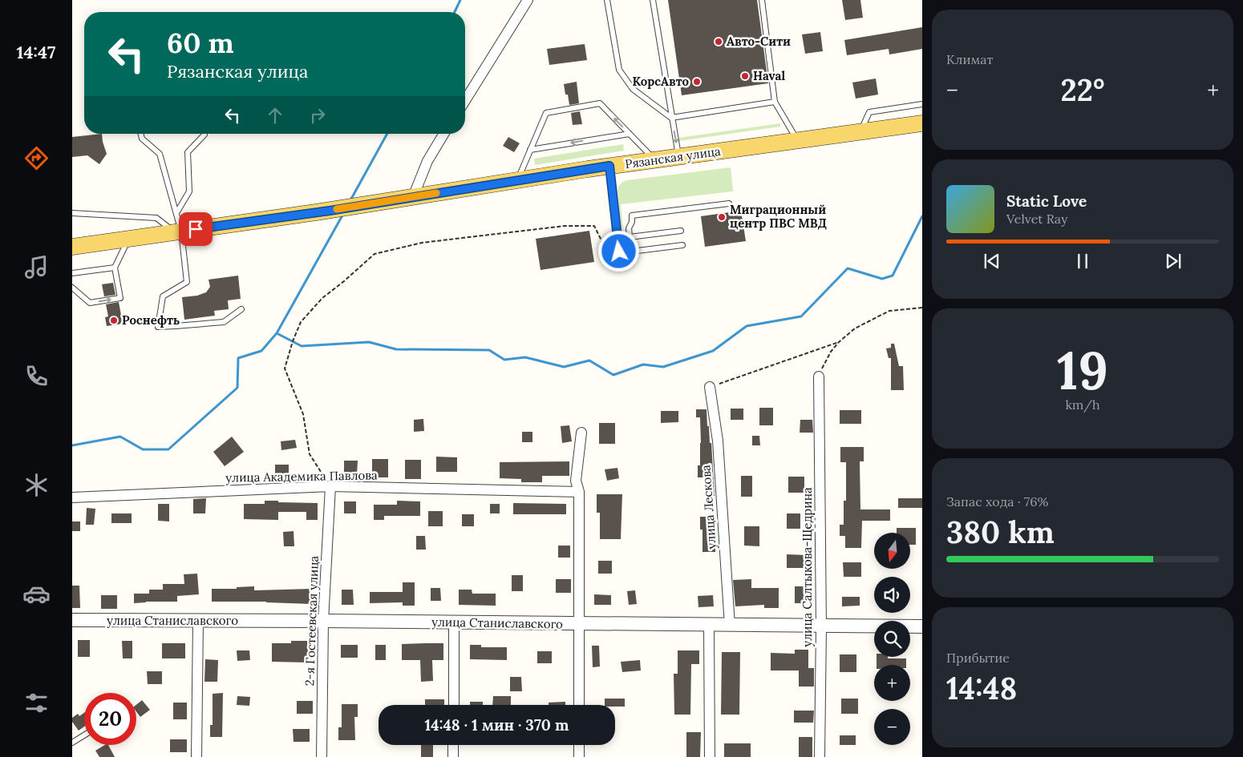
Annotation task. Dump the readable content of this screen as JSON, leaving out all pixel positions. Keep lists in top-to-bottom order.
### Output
{
  "streets": {
    "main road": ["Рязанская улица"],
    "street": [
      "улица Академика Павлова",
      "улица Лескова",
      "улица Салтыкова-Щедрина",
      "улица Станиславского",
      "2-я Гостеевская улица"
    ]
  },
  "crossings": [
    ["улица Академика Павлова", "2-я Гостеевская улица"],
    ["улица Лескова", "улица Станиславского"],
    ["улица Салтыкова-Щедрина", "улица Станиславского"],
    ["улица Станиславского", "2-я Гостеевская улица"]
  ],
  "places": [
    "Авто-Сити",
    "Haval",
    "КорсАвто",
    "Миграционный центр ПВС МВД",
    "Роснефть"
  ],
  "north": "bottom",
  "page": {
    "tabs": "14:47",
    "tile": [
      "Климат",
      ["19", "km/h"],
      ["Запас хода · 76%", "380 km"],
      ["Прибытие", "14:48"]
    ],
    "turn": ["60 m", "Рязанская улица"],
    "heat": ["−", "22°", "+"],
    "song": ["Static Love", "Velvet Ray"],
    "map_buttons": ["+", "−"],
    "limit": "20",
    "trip": "14:48 · 1 мин · 370 m"
  }
}
